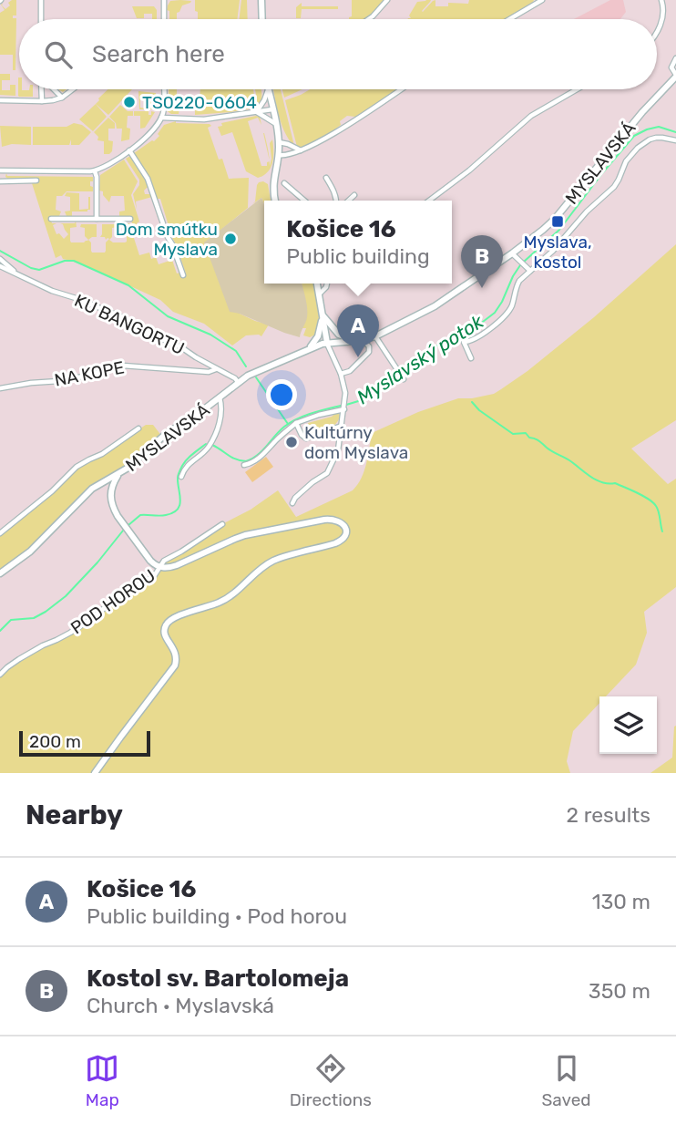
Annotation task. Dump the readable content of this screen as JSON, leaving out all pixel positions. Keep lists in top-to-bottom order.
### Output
{
  "streets": {
    "street": [
      "MYSLAVSKÁ",
      "KU BANGORTU",
      "NA KOPE",
      "POD HOROU"
    ]
  },
  "crossings": [
    ["MYSLAVSKÁ", "KU BANGORTU"],
    ["KU BANGORTU", "NA KOPE"]
  ],
  "water": ["Myslavský potok"],
  "places": {
    "other": ["TS0220-0604", "Dom smútku Myslava", "Kultúrny dom Myslava"],
    "transit": ["Myslava, kostol"]
  },
  "scale_bar": "200 m",
  "page": {
    "search": "Search here",
    "popup": ["Košice 16", "Public building"],
    "pins": ["B", "A"],
    "scale": "200 m",
    "heading": ["Nearby", "2 results"],
    "list": [
      {
        "mark": "A",
        "name": "Košice 16",
        "note": "Public building · Pod horou",
        "value": "130 m"
      },
      {
        "mark": "B",
        "name": "Kostol sv. Bartolomeja",
        "note": "Church · Myslavská",
        "value": "350 m"
      }
    ],
    "nav": ["Map", "Directions", "Saved"]
  }
}
